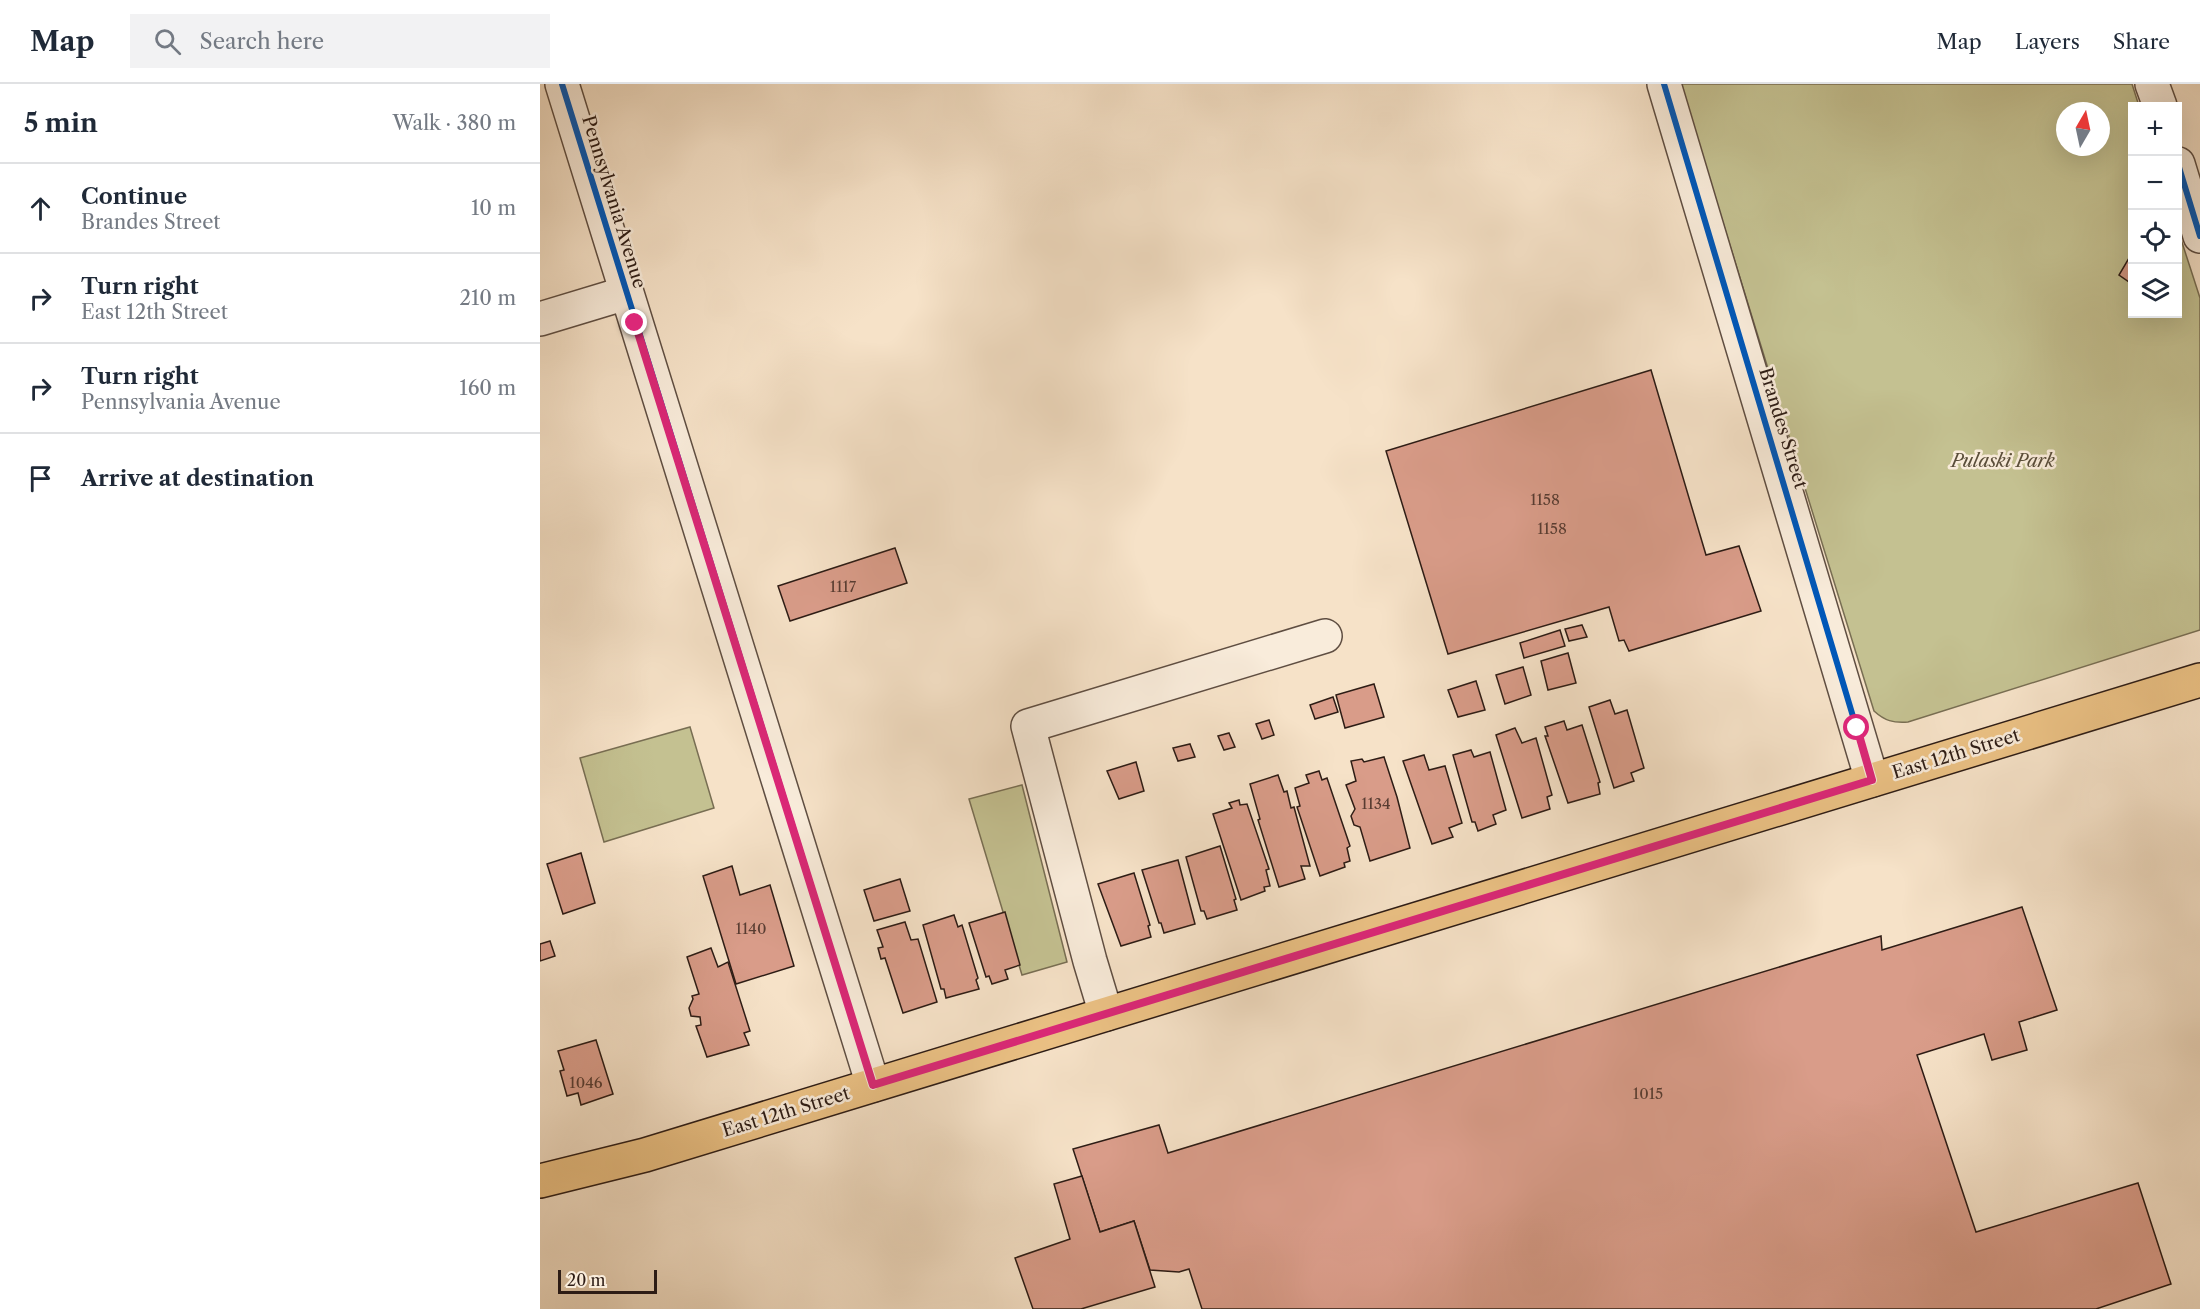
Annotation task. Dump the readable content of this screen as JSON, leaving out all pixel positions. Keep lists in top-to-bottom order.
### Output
{
  "streets": {
    "main road": ["East 12th Street"],
    "street": ["Pennsylvania Avenue", "Brandes Street"]
  },
  "crossings": [
    ["Pennsylvania Avenue", "East 12th Street"],
    ["Brandes Street", "East 12th Street"]
  ],
  "parks": ["Pulaski Park"],
  "house_numbers": [
    "1158",
    "1158",
    "1117",
    "1134",
    "1140",
    "1046",
    "1015"
  ],
  "scale_bar": "20 m",
  "north": "top",
  "page": {
    "header": "Map",
    "search": "Search here",
    "nav": ["Map", "Layers", "Share"],
    "heading": ["5 min", "Walk · 380 m"],
    "map_buttons": ["+", "−"],
    "list": [
      ["Continue", "Brandes Street", "10 m"],
      ["Turn right", "East 12th Street", "210 m"],
      ["Turn right", "Pennsylvania Avenue", "160 m"],
      "Arrive at destination"
    ],
    "scale": "20 m"
  }
}
